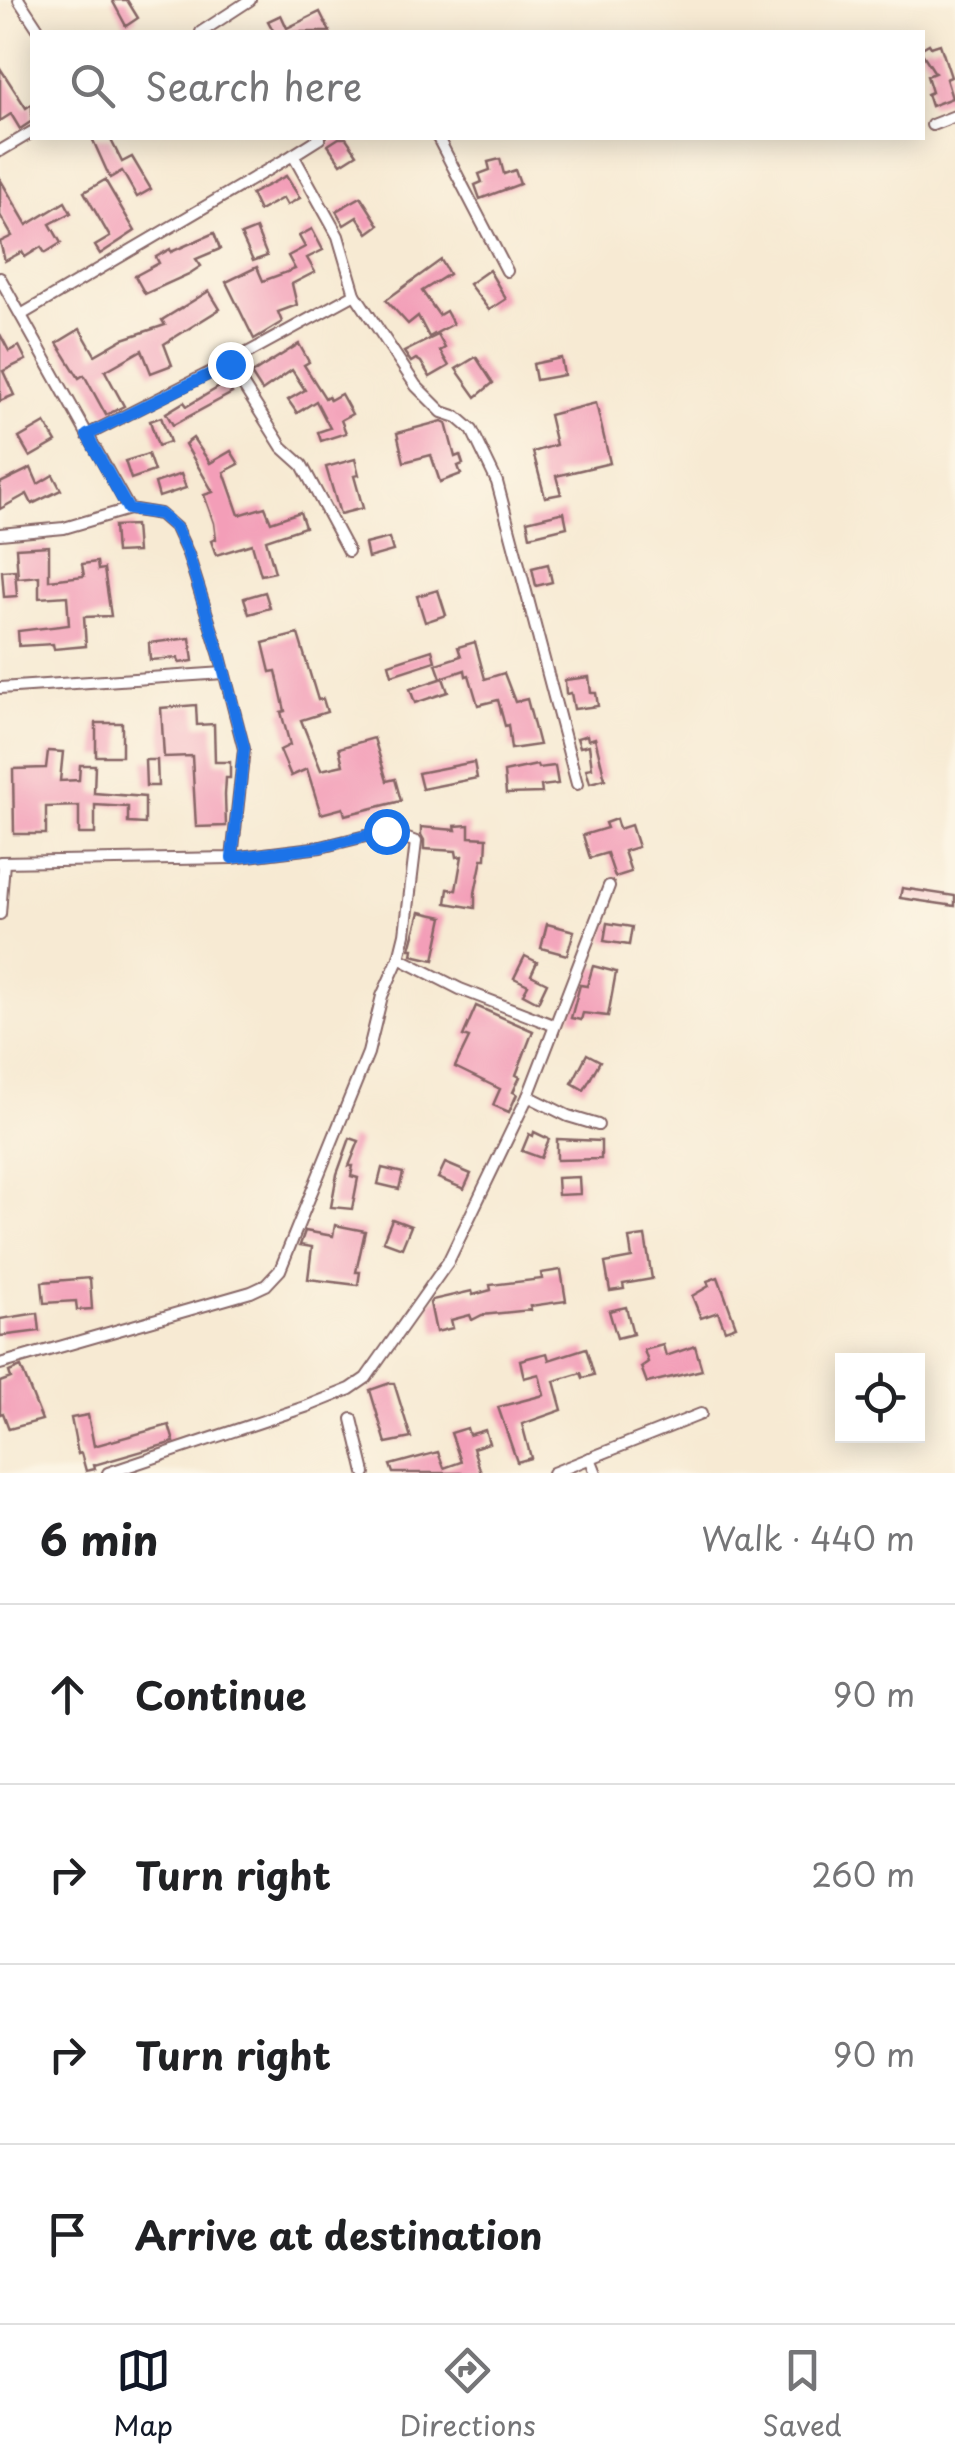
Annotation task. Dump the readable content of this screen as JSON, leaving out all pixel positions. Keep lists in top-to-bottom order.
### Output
{
  "page": {
    "search": "Search here",
    "heading": ["6 min", "Walk · 440 m"],
    "list": [
      ["Continue", "90 m"],
      ["Turn right", "260 m"],
      ["Turn right", "90 m"],
      "Arrive at destination"
    ],
    "nav": ["Map", "Directions", "Saved"]
  }
}
